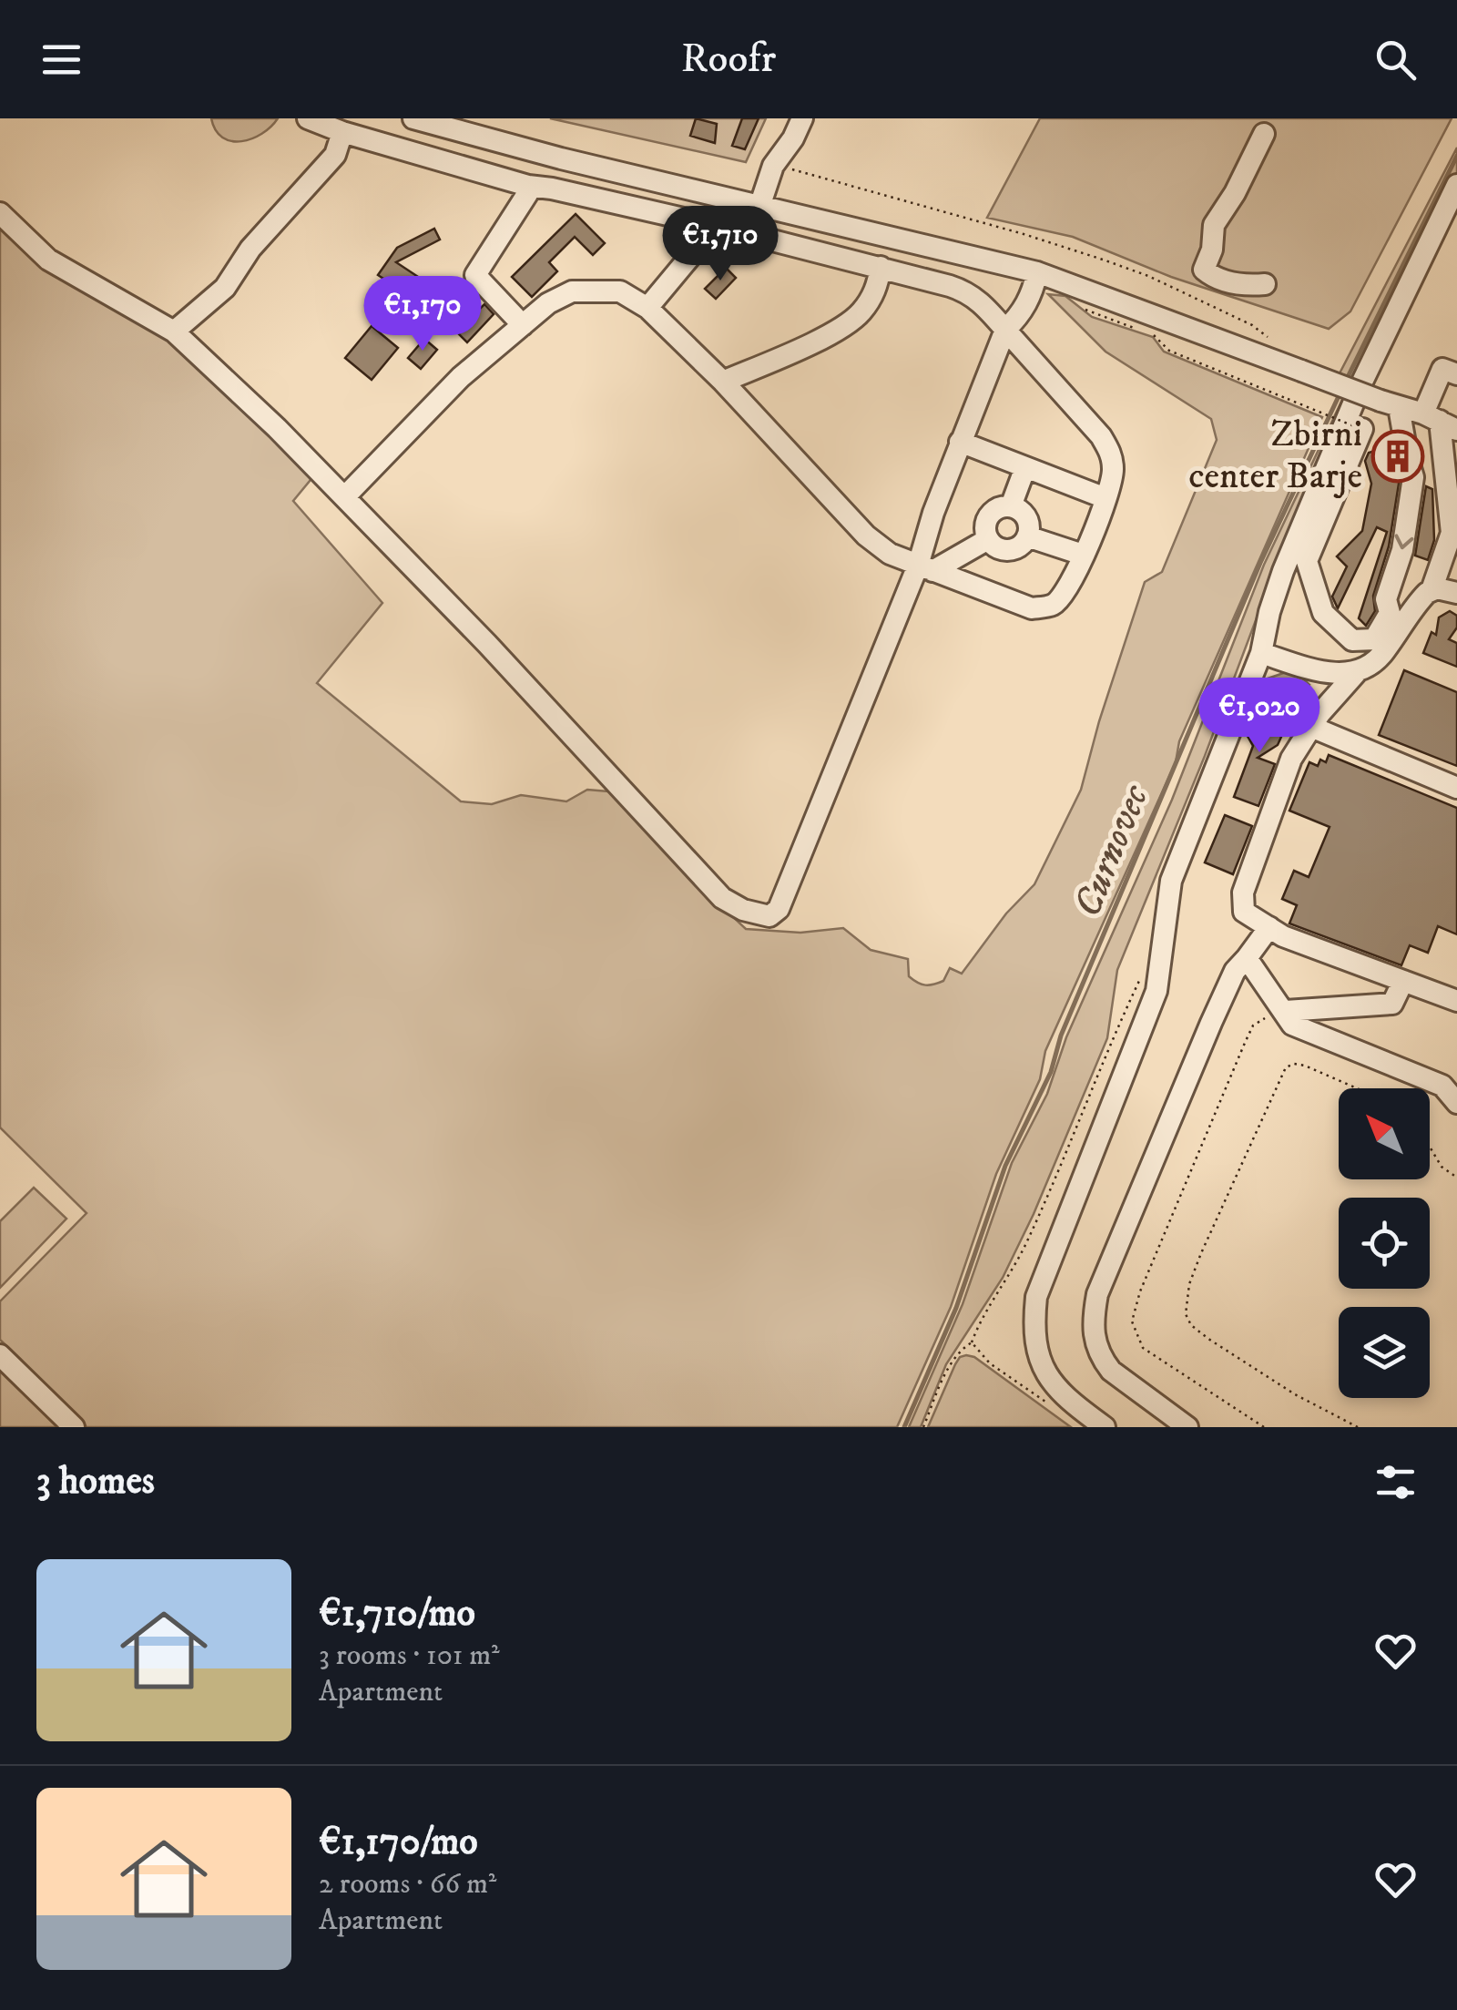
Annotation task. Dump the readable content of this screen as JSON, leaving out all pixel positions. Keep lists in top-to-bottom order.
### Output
{
  "water": ["Curnovec"],
  "places": {
    "building": ["Zbirni center Barje"]
  },
  "north": "top left",
  "page": {
    "header": "Roofr",
    "price": ["€1,710", "€1,170", "€1,020"],
    "heading": "3 homes",
    "list": [
      {
        "name": "€1,710/mo",
        "note": "3 rooms · 101 m² · Apartment"
      },
      {
        "name": "€1,170/mo",
        "note": "2 rooms · 66 m² · Apartment"
      }
    ]
  }
}
